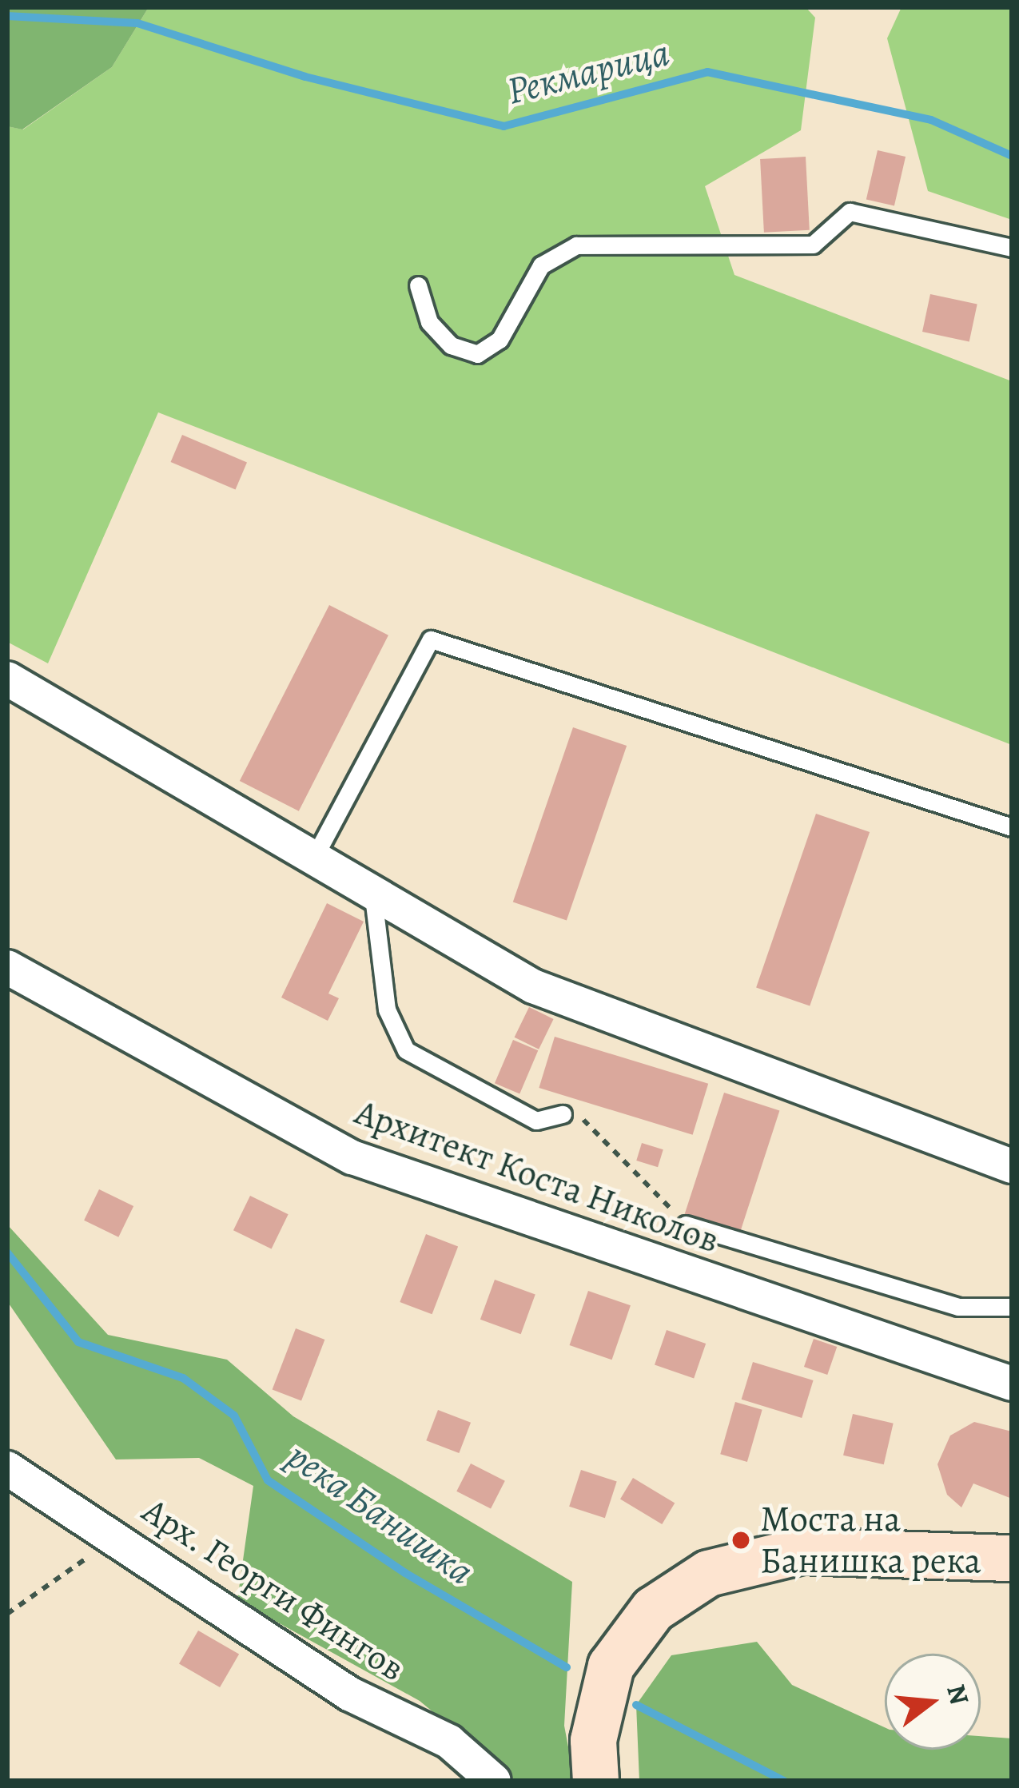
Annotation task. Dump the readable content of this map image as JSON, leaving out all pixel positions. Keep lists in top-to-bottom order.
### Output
{
  "streets": {
    "street": ["Архитект Коста Николов", "Арх. Георги Фингов"]
  },
  "water": ["Рекмарица", "река Банишка"],
  "places": ["Моста на Банишка река"],
  "north": "right"
}
